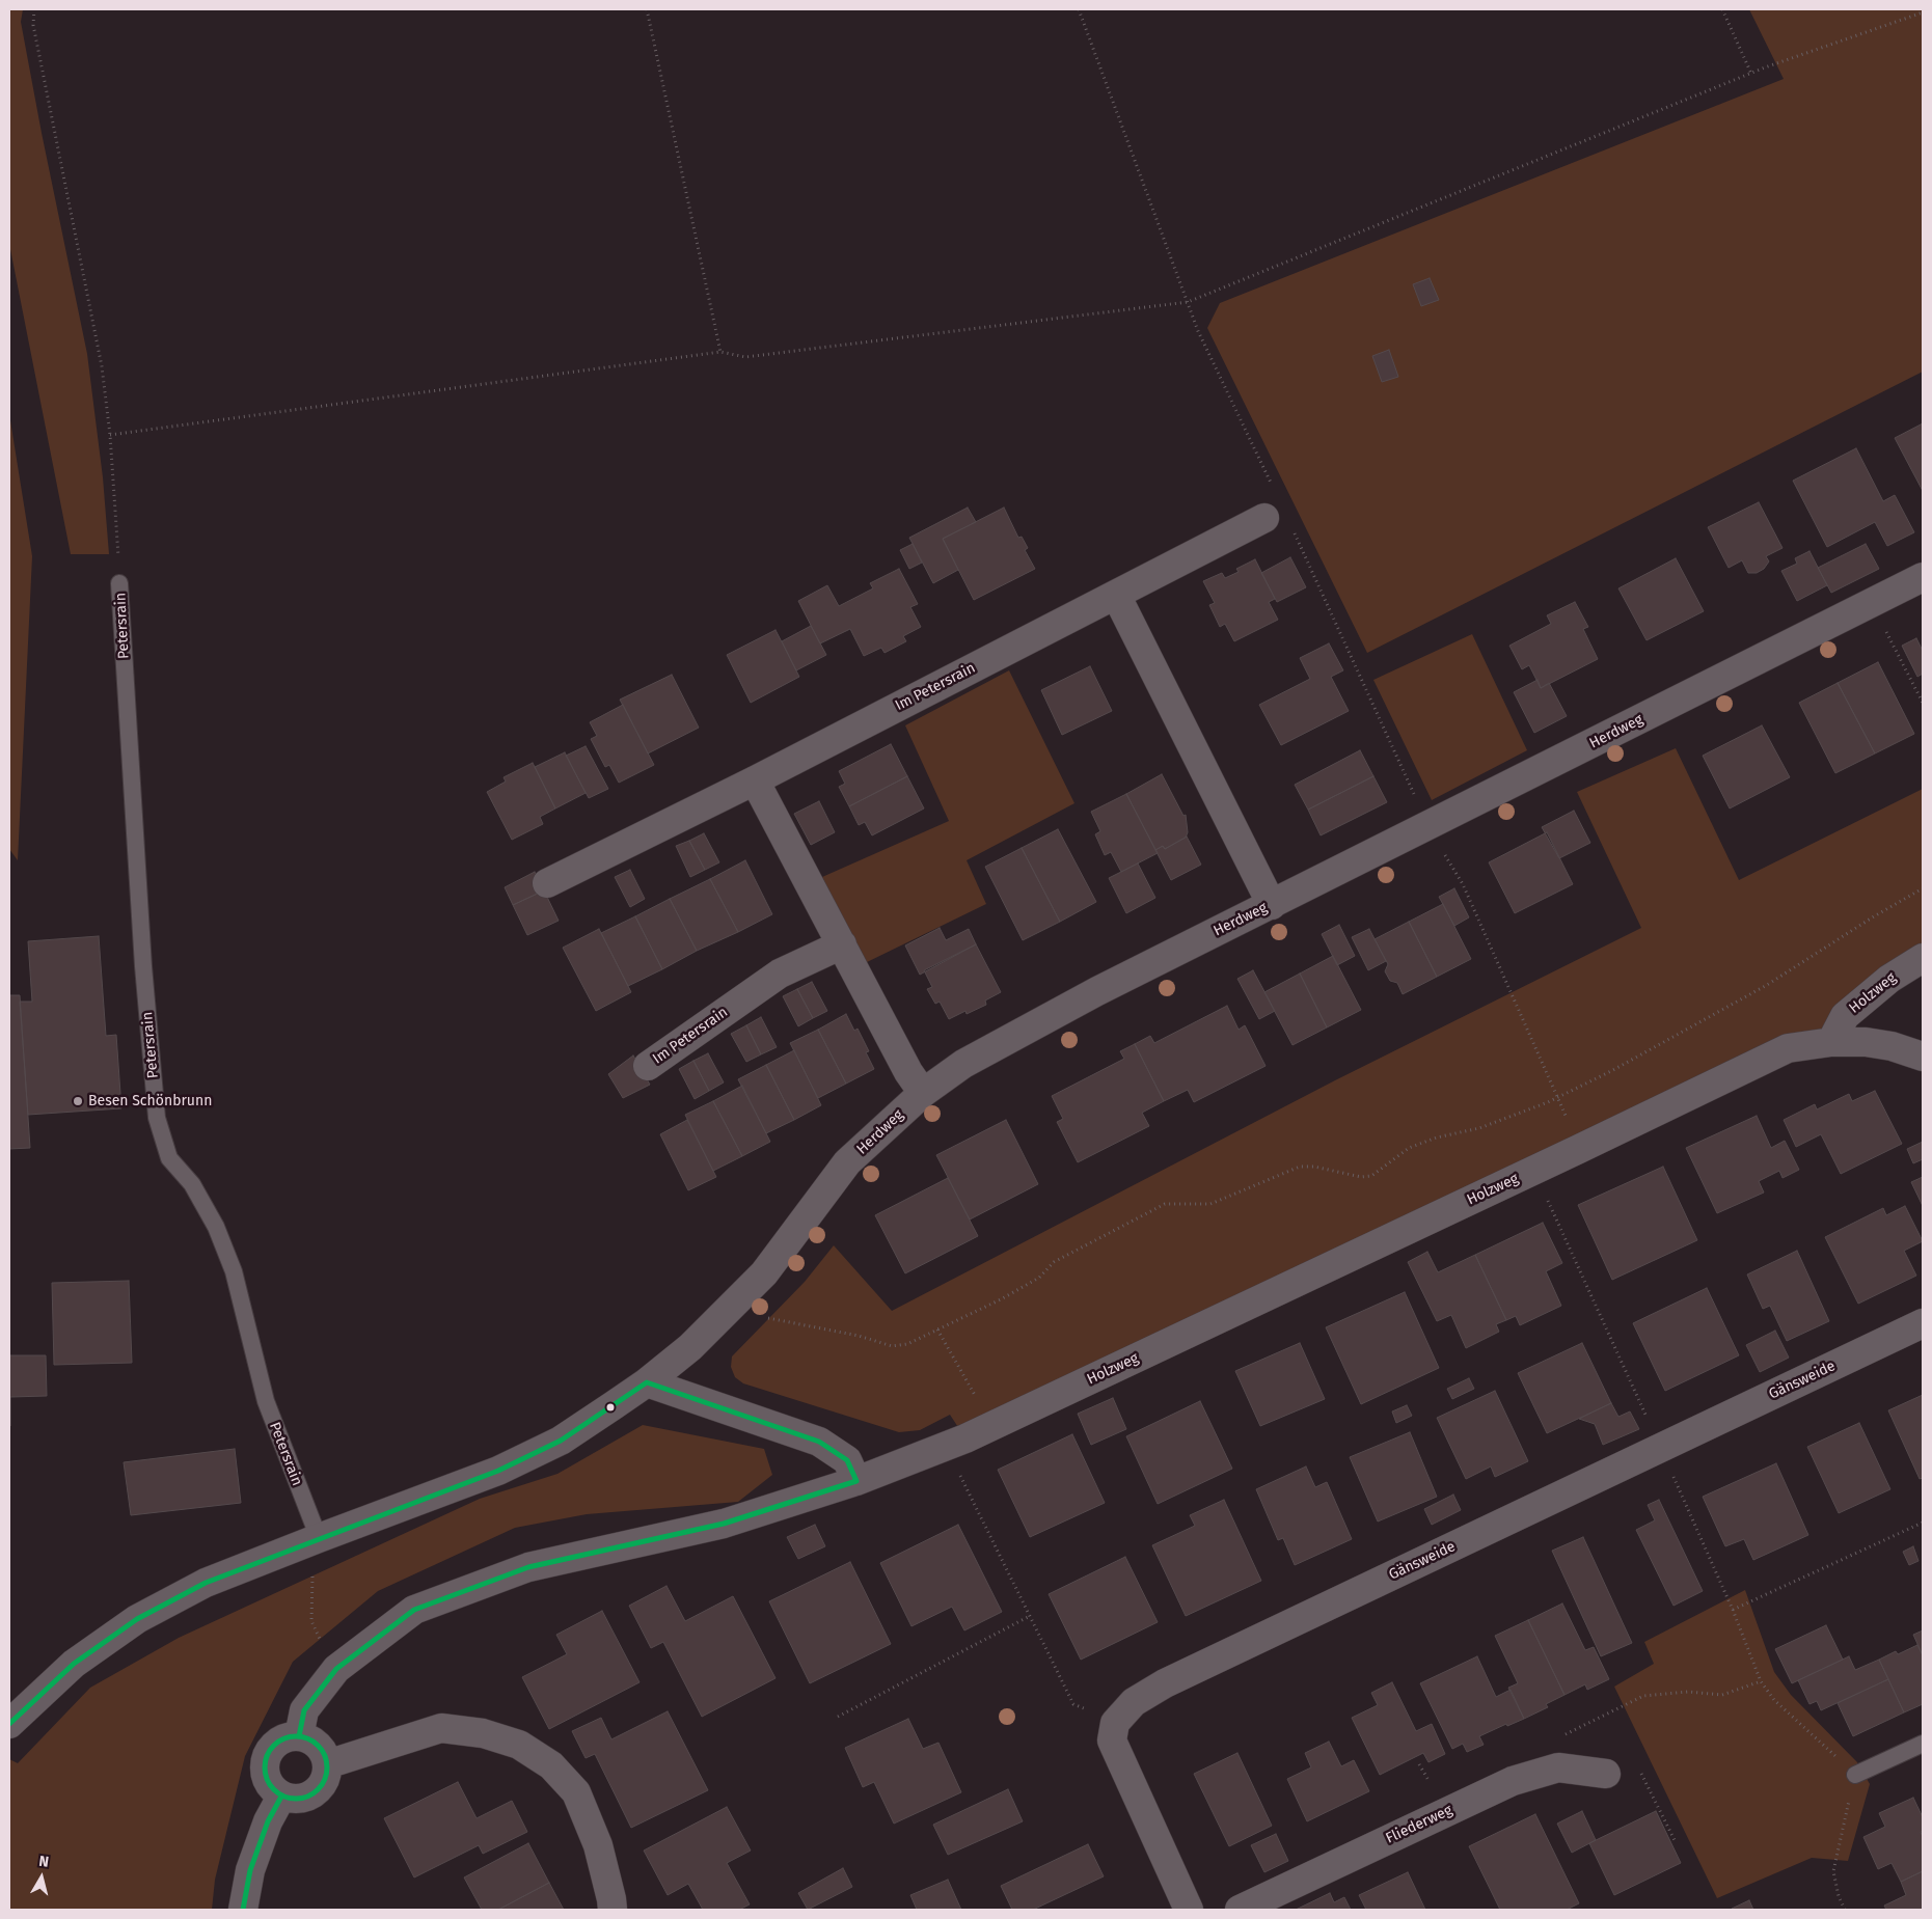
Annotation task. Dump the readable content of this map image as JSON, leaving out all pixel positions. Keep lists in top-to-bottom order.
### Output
{
  "streets": {
    "street": [
      "Im Petersrain",
      "Herdweg",
      "Holzweg",
      "Gänsweide",
      "Fliederweg"
    ],
    "lane": ["Petersrain"]
  },
  "crossings": [
    ["Petersrain", "Herdweg"]
  ],
  "places": ["Besen Schönbrunn"],
  "north": "top"
}
